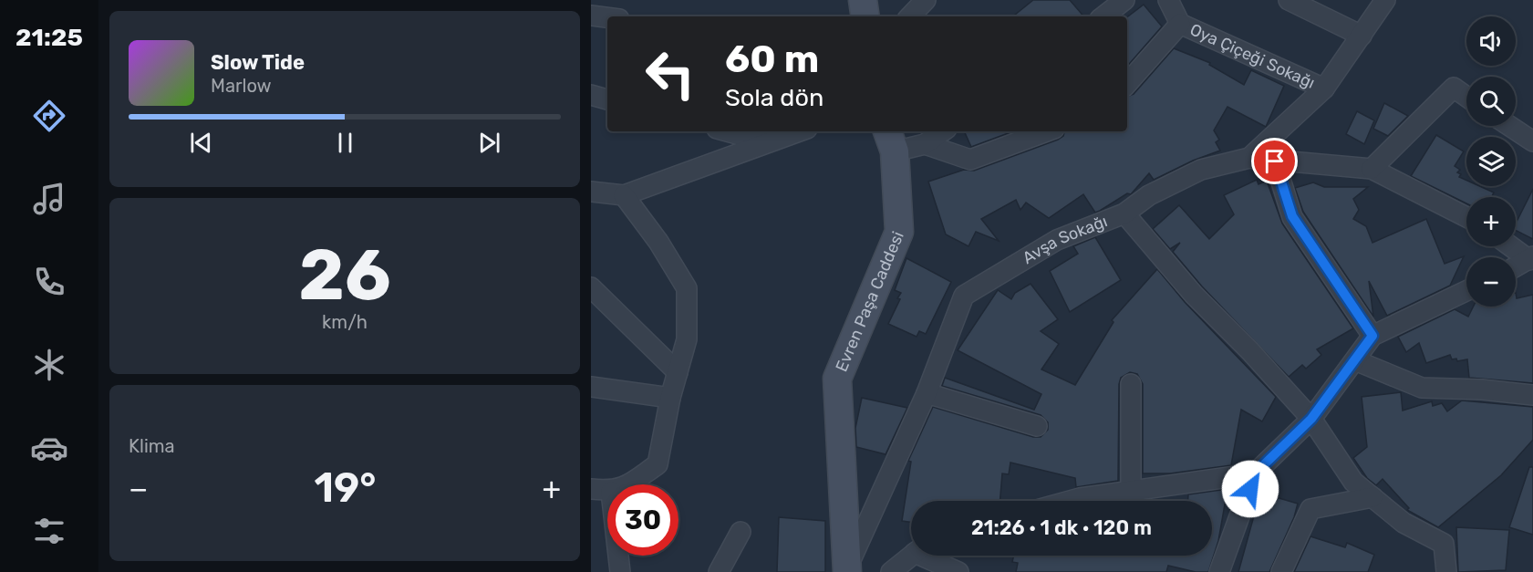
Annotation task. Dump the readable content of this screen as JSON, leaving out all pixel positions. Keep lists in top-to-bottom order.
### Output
{
  "streets": {
    "main road": ["Evren Paşa Caddesi"],
    "street": ["Oya Çiçeği Sokağı", "Avşa Sokağı"]
  },
  "crossings": [
    ["Oya Çiçeği Sokağı", "Avşa Sokağı"],
    ["Avşa Sokağı", "Evren Paşa Caddesi"]
  ],
  "page": {
    "tabs": "21:25",
    "map_buttons": ["+", "−"],
    "turn": ["60 m", "Sola dön"],
    "song": ["Slow Tide", "Marlow"],
    "tile": [
      ["26", "km/h"],
      "Klima"
    ],
    "heat": ["−", "19°", "+"],
    "limit": "30",
    "trip": "21:26 · 1 dk · 120 m"
  }
}
